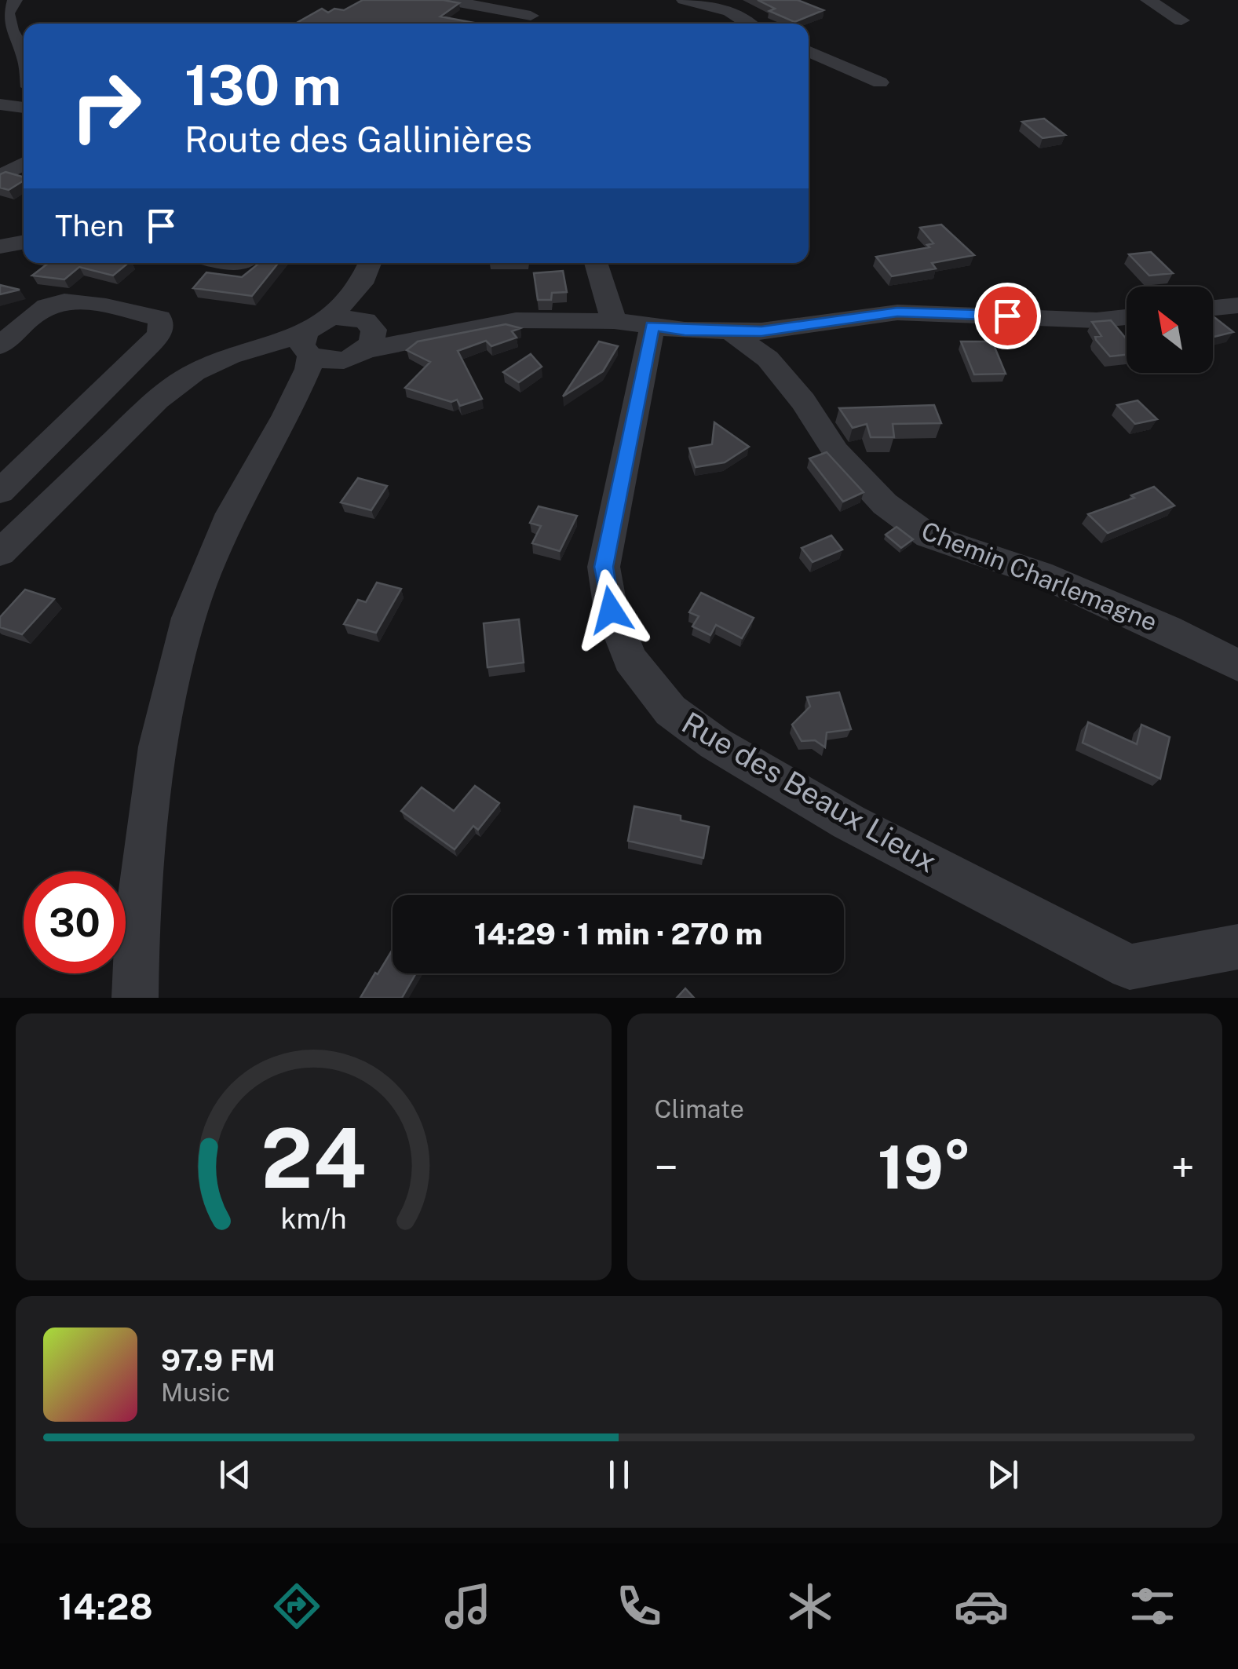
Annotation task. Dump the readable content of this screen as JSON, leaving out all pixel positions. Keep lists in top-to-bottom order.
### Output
{
  "streets": {
    "street": ["Chemin Charlemagne", "Rue des Beaux Lieux"]
  },
  "north": "top left",
  "page": {
    "turn": ["130 m", "Route des Gallinières"],
    "then": "Then",
    "limit": "30",
    "trip": "14:29 · 1 min · 270 m",
    "tile": "Climate",
    "heat": ["−", "19°", "+"],
    "song": ["97.9 FM", "Music"],
    "tabs": "14:28",
    "gauge": ["24", "km/h"]
  }
}
